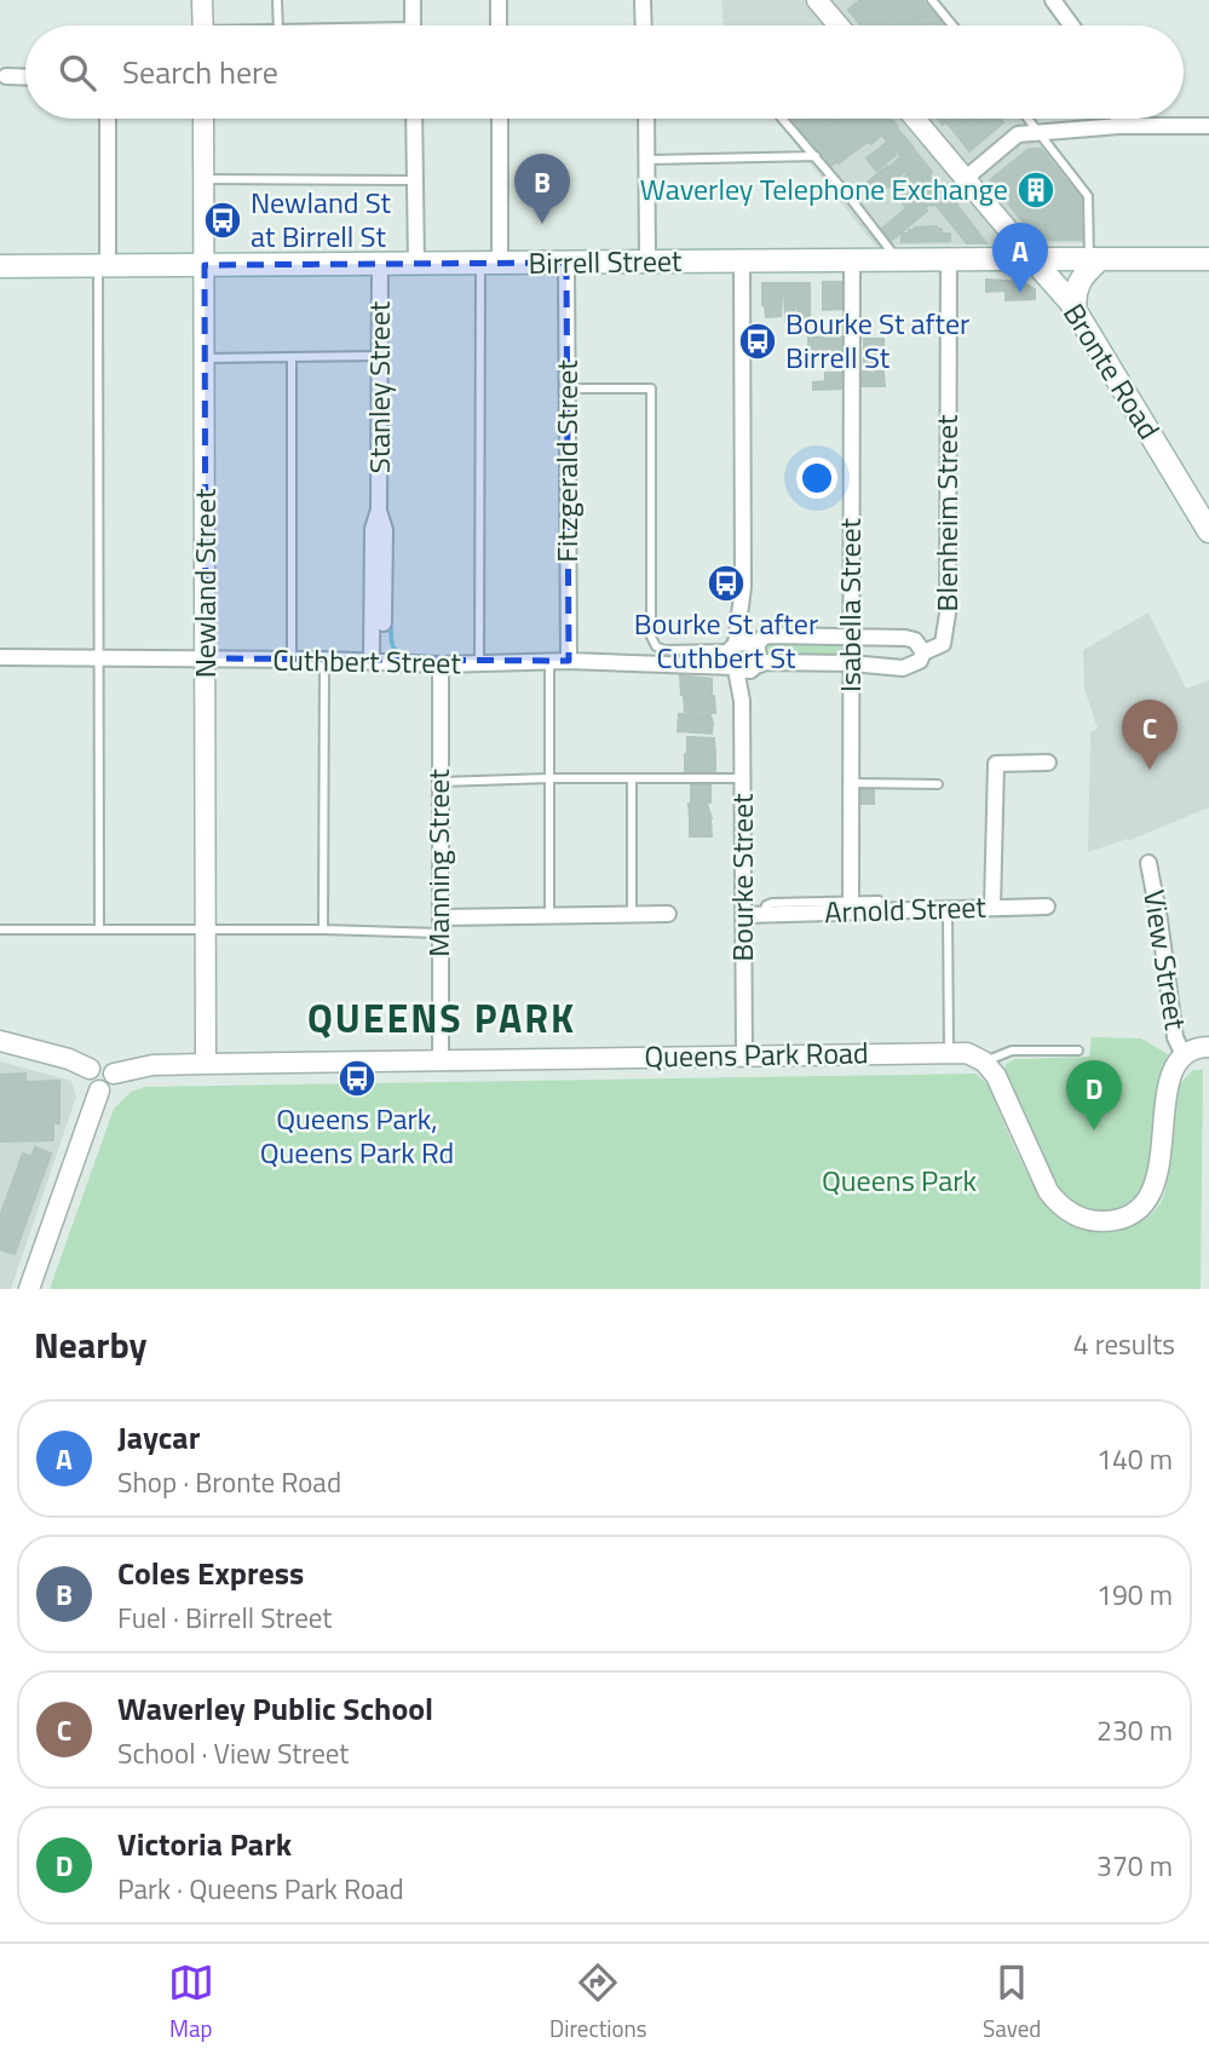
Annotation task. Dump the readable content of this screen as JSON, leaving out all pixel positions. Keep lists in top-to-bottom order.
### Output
{
  "streets": {
    "main road": ["Birrell Street", "Bronte Road"],
    "street": [
      "Stanley Street",
      "Fitzgerald Street",
      "Blenheim Street",
      "Newland Street",
      "Isabella Street",
      "Cuthbert Street",
      "Manning Street",
      "Bourke Street",
      "Arnold Street",
      "View Street",
      "Queens Park Road"
    ]
  },
  "crossings": [
    ["Birrell Street", "Bronte Road"],
    ["Birrell Street", "Stanley Street"],
    ["Birrell Street", "Fitzgerald Street"],
    ["Birrell Street", "Blenheim Street"],
    ["Birrell Street", "Newland Street"],
    ["Birrell Street", "Isabella Street"],
    ["Stanley Street", "Cuthbert Street"],
    ["Fitzgerald Street", "Cuthbert Street"],
    ["Blenheim Street", "Cuthbert Street"],
    ["Newland Street", "Cuthbert Street"],
    ["Newland Street", "Queens Park Road"],
    ["Isabella Street", "Cuthbert Street"],
    ["Isabella Street", "Arnold Street"],
    ["Cuthbert Street", "Manning Street"],
    ["Cuthbert Street", "Bourke Street"],
    ["Manning Street", "Queens Park Road"],
    ["Bourke Street", "Arnold Street"],
    ["Bourke Street", "Queens Park Road"]
  ],
  "districts": ["QUEENS PARK"],
  "parks": ["Queens Park"],
  "places": {
    "building": ["Waverley Telephone Exchange"],
    "bus stop": [
      "Newland St at Birrell St",
      "Bourke St after Birrell St",
      "Bourke St after Cuthbert St",
      "Queens Park, Queens Park Rd"
    ]
  },
  "page": {
    "search": "Search here",
    "pins": [
      "B",
      "A",
      "C",
      "D"
    ],
    "heading": ["Nearby", "4 results"],
    "list": [
      {
        "mark": "A",
        "name": "Jaycar",
        "note": "Shop · Bronte Road",
        "value": "140 m"
      },
      {
        "mark": "B",
        "name": "Coles Express",
        "note": "Fuel · Birrell Street",
        "value": "190 m"
      },
      {
        "mark": "C",
        "name": "Waverley Public School",
        "note": "School · View Street",
        "value": "230 m"
      },
      {
        "mark": "D",
        "name": "Victoria Park",
        "note": "Park · Queens Park Road",
        "value": "370 m"
      }
    ],
    "nav": ["Map", "Directions", "Saved"]
  }
}
